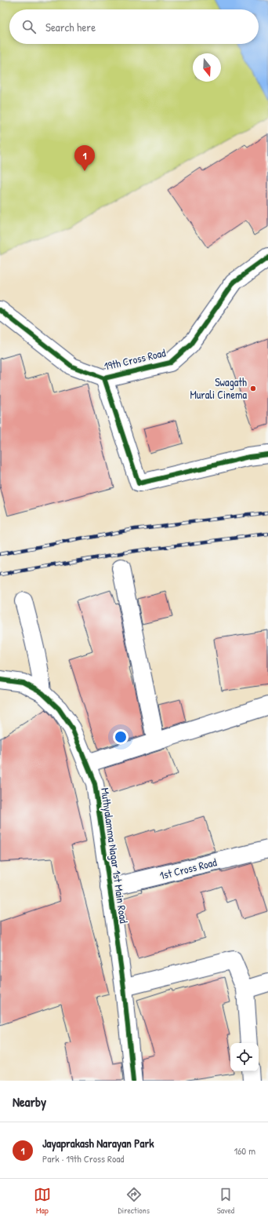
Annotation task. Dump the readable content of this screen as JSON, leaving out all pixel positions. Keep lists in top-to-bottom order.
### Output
{
  "streets": {
    "street": ["19th Cross Road", "Muthyalamma Nagar 1st Main Road", "1st Cross Road"]
  },
  "crossings": [
    ["Muthyalamma Nagar 1st Main Road", "1st Cross Road"]
  ],
  "places": ["Swagath Murali Cinema"],
  "north": "bottom",
  "page": {
    "search": "Search here",
    "pins": "1",
    "heading": "Nearby",
    "list": [
      {
        "mark": "1",
        "name": "Jayaprakash Narayan Park",
        "note": "Park · 19th Cross Road",
        "value": "160 m"
      }
    ],
    "nav": ["Map", "Directions", "Saved"]
  }
}
